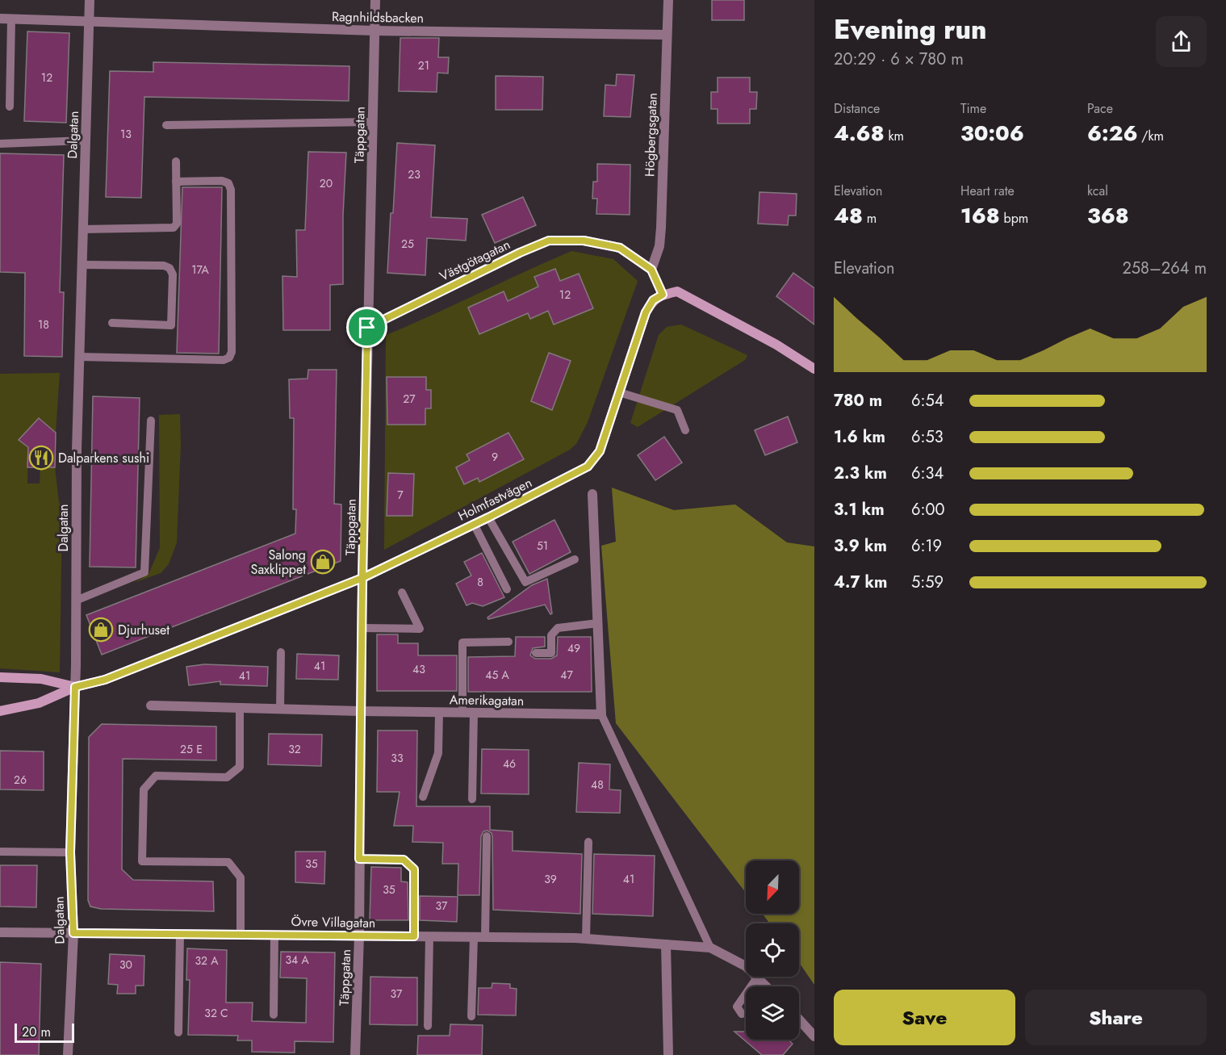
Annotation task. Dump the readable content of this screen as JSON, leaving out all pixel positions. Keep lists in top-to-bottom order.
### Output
{
  "streets": {
    "street": [
      "Ragnhildsbacken",
      "Dalgatan",
      "Täppgatan",
      "Högbergsgatan",
      "Västgötagatan",
      "Holmfastvägen",
      "Amerikagatan",
      "Övre Villagatan"
    ]
  },
  "crossings": [
    ["Ragnhildsbacken", "Dalgatan"],
    ["Ragnhildsbacken", "Täppgatan"],
    ["Ragnhildsbacken", "Högbergsgatan"],
    ["Dalgatan", "Holmfastvägen"],
    ["Dalgatan", "Övre Villagatan"],
    ["Täppgatan", "Västgötagatan"],
    ["Täppgatan", "Holmfastvägen"],
    ["Täppgatan", "Amerikagatan"],
    ["Täppgatan", "Övre Villagatan"],
    ["Högbergsgatan", "Västgötagatan"]
  ],
  "places": {
    "restaurant": ["Dalparkens sushi"],
    "shop": ["Salong Saxklippet", "Djurhuset"]
  },
  "house_numbers": [
    "21",
    "12",
    "13",
    "23",
    "20",
    "25",
    "17A",
    "12",
    "18",
    "27",
    "9",
    "7",
    "51",
    "8",
    "49",
    "41",
    "43",
    "45 A",
    "47",
    "41",
    "25 E",
    "32",
    "33",
    "46",
    "26",
    "48",
    "35",
    "39",
    "41",
    "35",
    "37",
    "34 A",
    "32 A",
    "30",
    "37",
    "32 C"
  ],
  "scale_bar": "20 m",
  "north": "bottom left",
  "page": {
    "heading": ["Evening run", "20:29 · 6 × 780 m"],
    "stats": [
      ["Distance", "4.68 km"],
      ["Time", "30:06"],
      ["Pace", "6:26 /km"],
      ["Elevation", "48 m"],
      ["Heart rate", "168 bpm"],
      ["kcal", "368"]
    ],
    "chart": ["Elevation", "258–264 m"],
    "list": [
      {
        "name": "780 m",
        "note": "6:54"
      },
      {
        "name": "1.6 km",
        "note": "6:53"
      },
      {
        "name": "2.3 km",
        "note": "6:34"
      },
      {
        "name": "3.1 km",
        "note": "6:00"
      },
      {
        "name": "3.9 km",
        "note": "6:19"
      },
      {
        "name": "4.7 km",
        "note": "5:59"
      }
    ],
    "buttons": ["Save", "Share"],
    "scale": "20 m"
  }
}
